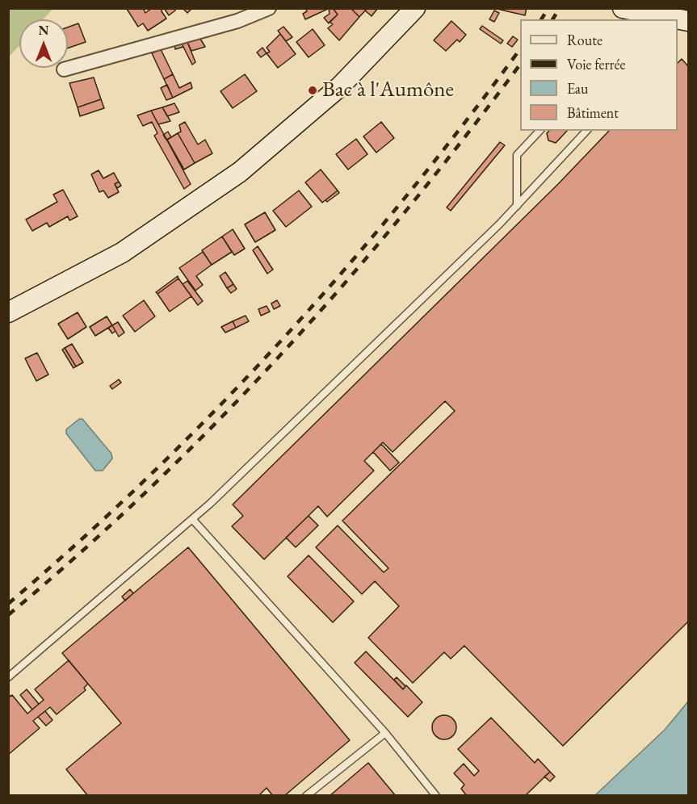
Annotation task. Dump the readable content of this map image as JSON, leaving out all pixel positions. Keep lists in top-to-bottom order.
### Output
{
  "places": ["Bac à l'Aumône"],
  "legend": [
    "Route",
    "Voie ferrée",
    "Eau",
    "Bâtiment"
  ],
  "north": "top"
}
